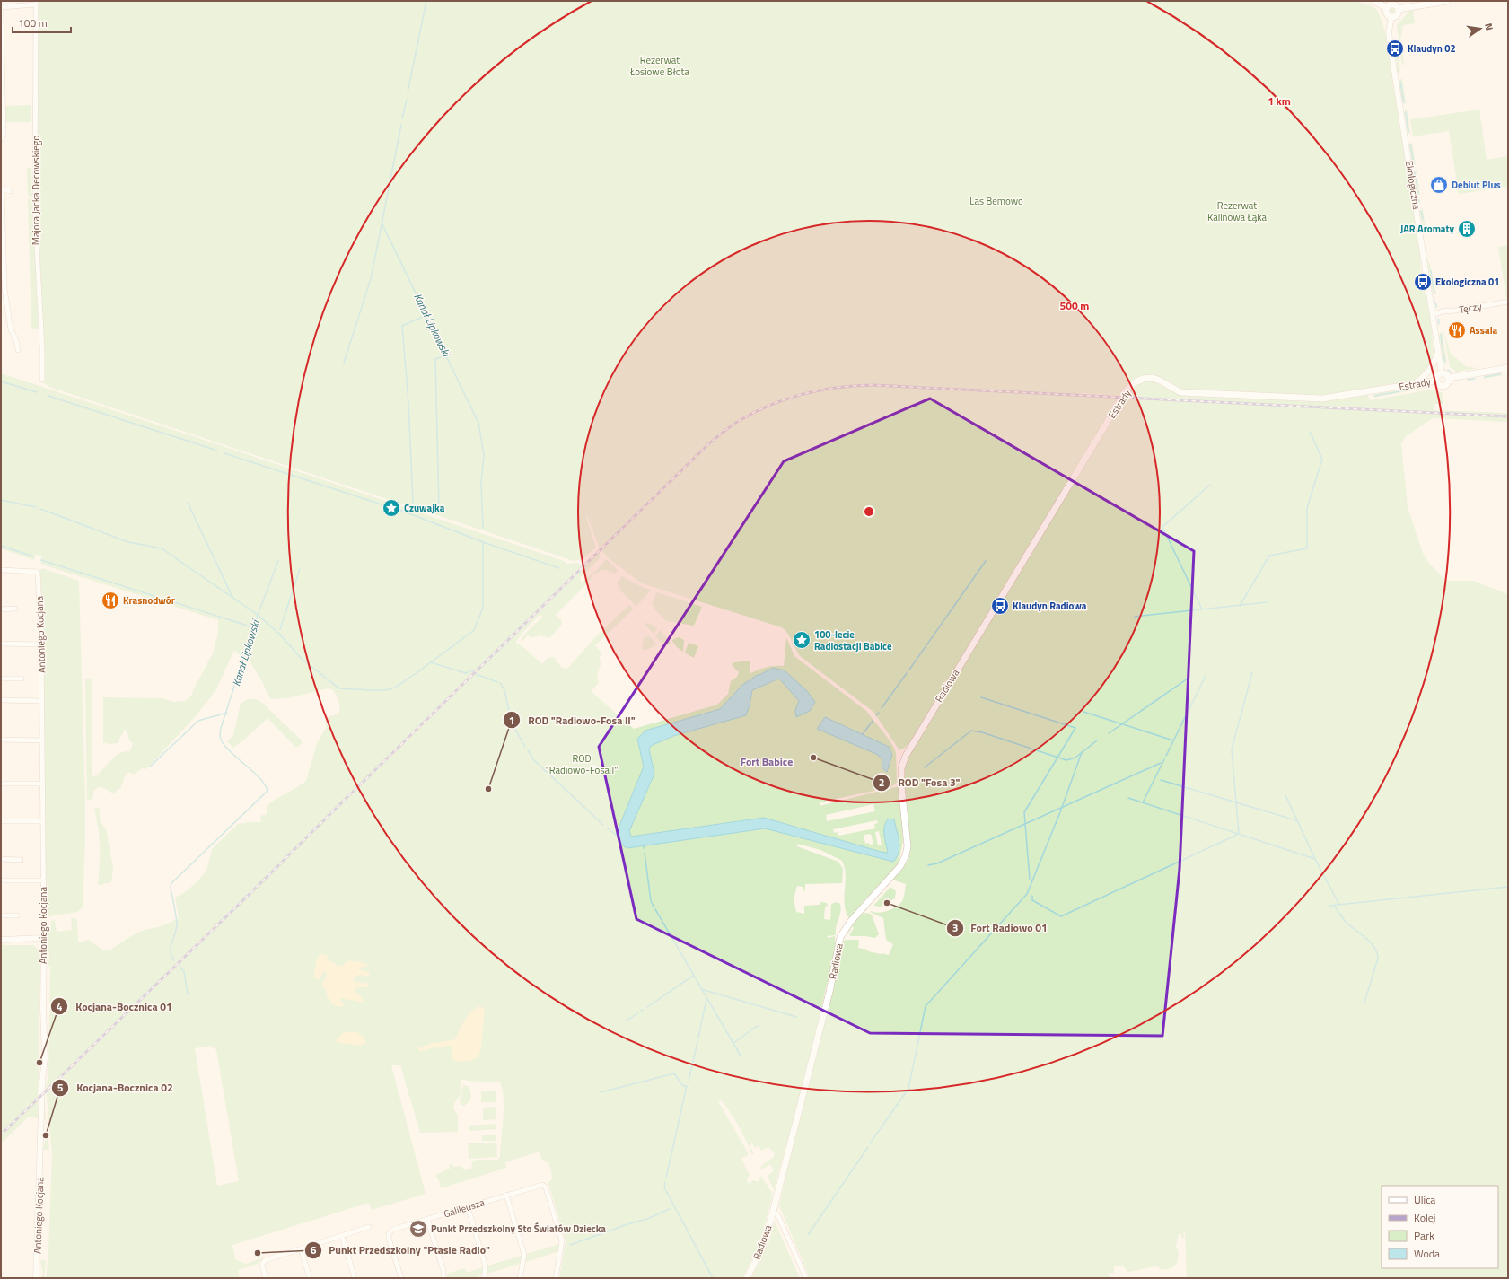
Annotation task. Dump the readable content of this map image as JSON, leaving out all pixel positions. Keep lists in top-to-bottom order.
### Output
{
  "streets": {
    "main road": ["Estrady", "Radiowa"],
    "street": [
      "Ekologiczna",
      "Majora Jacka Decowskiego",
      "Tęczy",
      "Antoniego Kocjana",
      "Galileusza"
    ]
  },
  "crossings": [
    ["Ekologiczna", "Tęczy"],
    ["Ekologiczna", "Estrady"],
    ["Estrady", "Radiowa"]
  ],
  "districts": ["Fort Babice"],
  "water": ["Kanał Lipkowski"],
  "parks": [
    "Rezerwat Łosiowe Błota",
    "Las Bemowo",
    "Rezerwat Kalinowa Łąka",
    "ROD \"Radiowo-Fosa I\""
  ],
  "places": {
    "bus stop": ["Klaudyn 02", "Ekologiczna 01", "Klaudyn Radiowa"],
    "shop": ["Debiut Plus"],
    "building": ["JAR Aromaty"],
    "restaurant": ["Assala", "Krasnodwór"],
    "place": ["Czuwajka", "100-lecie Radiostacji Babice"],
    "other": [
      "ROD \"Fosa 3\"",
      "ROD \"Radiowo-Fosa II\"",
      "Fort Radiowo 01",
      "Kocjana-Bocznica 01",
      "Kocjana-Bocznica 02",
      "Punkt Przedszkolny \"Ptasie Radio\""
    ],
    "school or university": ["Punkt Przedszkolny Sto Światów Dziecka"]
  },
  "legend": [
    "Ulica",
    "Kolej",
    "Park",
    "Woda"
  ],
  "scale_bar": "100 m",
  "north": "right",
  "rings": ["1 km", "500 m"]
}
